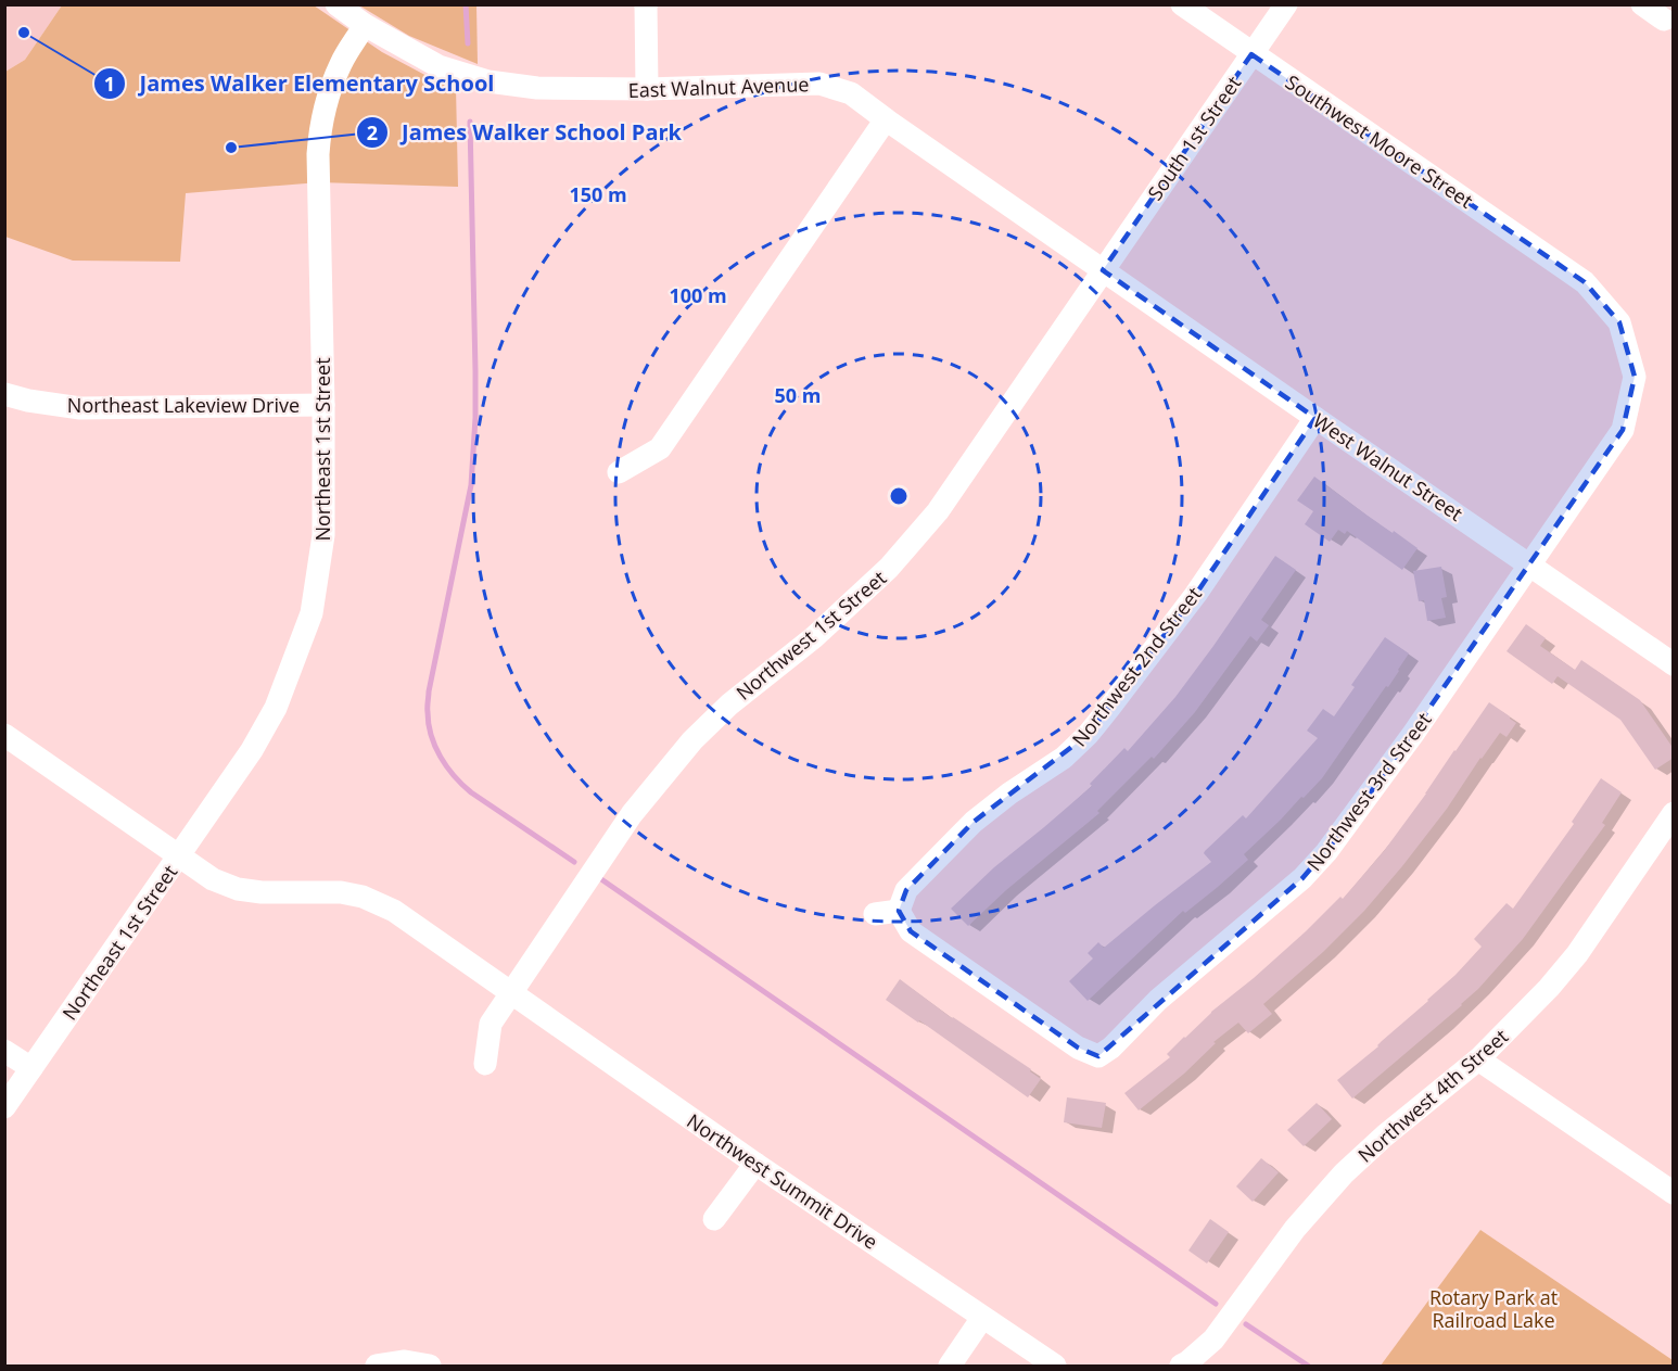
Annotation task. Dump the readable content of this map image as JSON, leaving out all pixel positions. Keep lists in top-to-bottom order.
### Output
{
  "streets": {
    "street": [
      "East Walnut Avenue",
      "South 1st Street",
      "Southwest Moore Street",
      "Northeast Lakeview Drive",
      "Northeast 1st Street",
      "West Walnut Street",
      "Northwest 1st Street",
      "Northwest 2nd Street",
      "Northwest 3rd Street",
      "Northwest 4th Street",
      "Northwest Summit Drive"
    ]
  },
  "crossings": [
    ["East Walnut Avenue", "South 1st Street"],
    ["East Walnut Avenue", "Northeast 1st Street"],
    ["East Walnut Avenue", "West Walnut Street"],
    ["East Walnut Avenue", "Northwest 1st Street"],
    ["South 1st Street", "Southwest Moore Street"],
    ["South 1st Street", "West Walnut Street"],
    ["South 1st Street", "Northwest 1st Street"],
    ["Southwest Moore Street", "West Walnut Street"],
    ["Southwest Moore Street", "Northwest 3rd Street"],
    ["Northeast Lakeview Drive", "Northeast 1st Street"],
    ["Northeast 1st Street", "Northwest Summit Drive"],
    ["West Walnut Street", "Northwest 1st Street"],
    ["West Walnut Street", "Northwest 2nd Street"],
    ["West Walnut Street", "Northwest 3rd Street"],
    ["Northwest 1st Street", "Northwest Summit Drive"],
    ["Northwest 2nd Street", "Northwest 3rd Street"]
  ],
  "parks": ["Rotary Park at Railroad Lake"],
  "places": ["James Walker Elementary School", "James Walker School Park"],
  "rings": ["150 m", "100 m", "50 m"]
}
